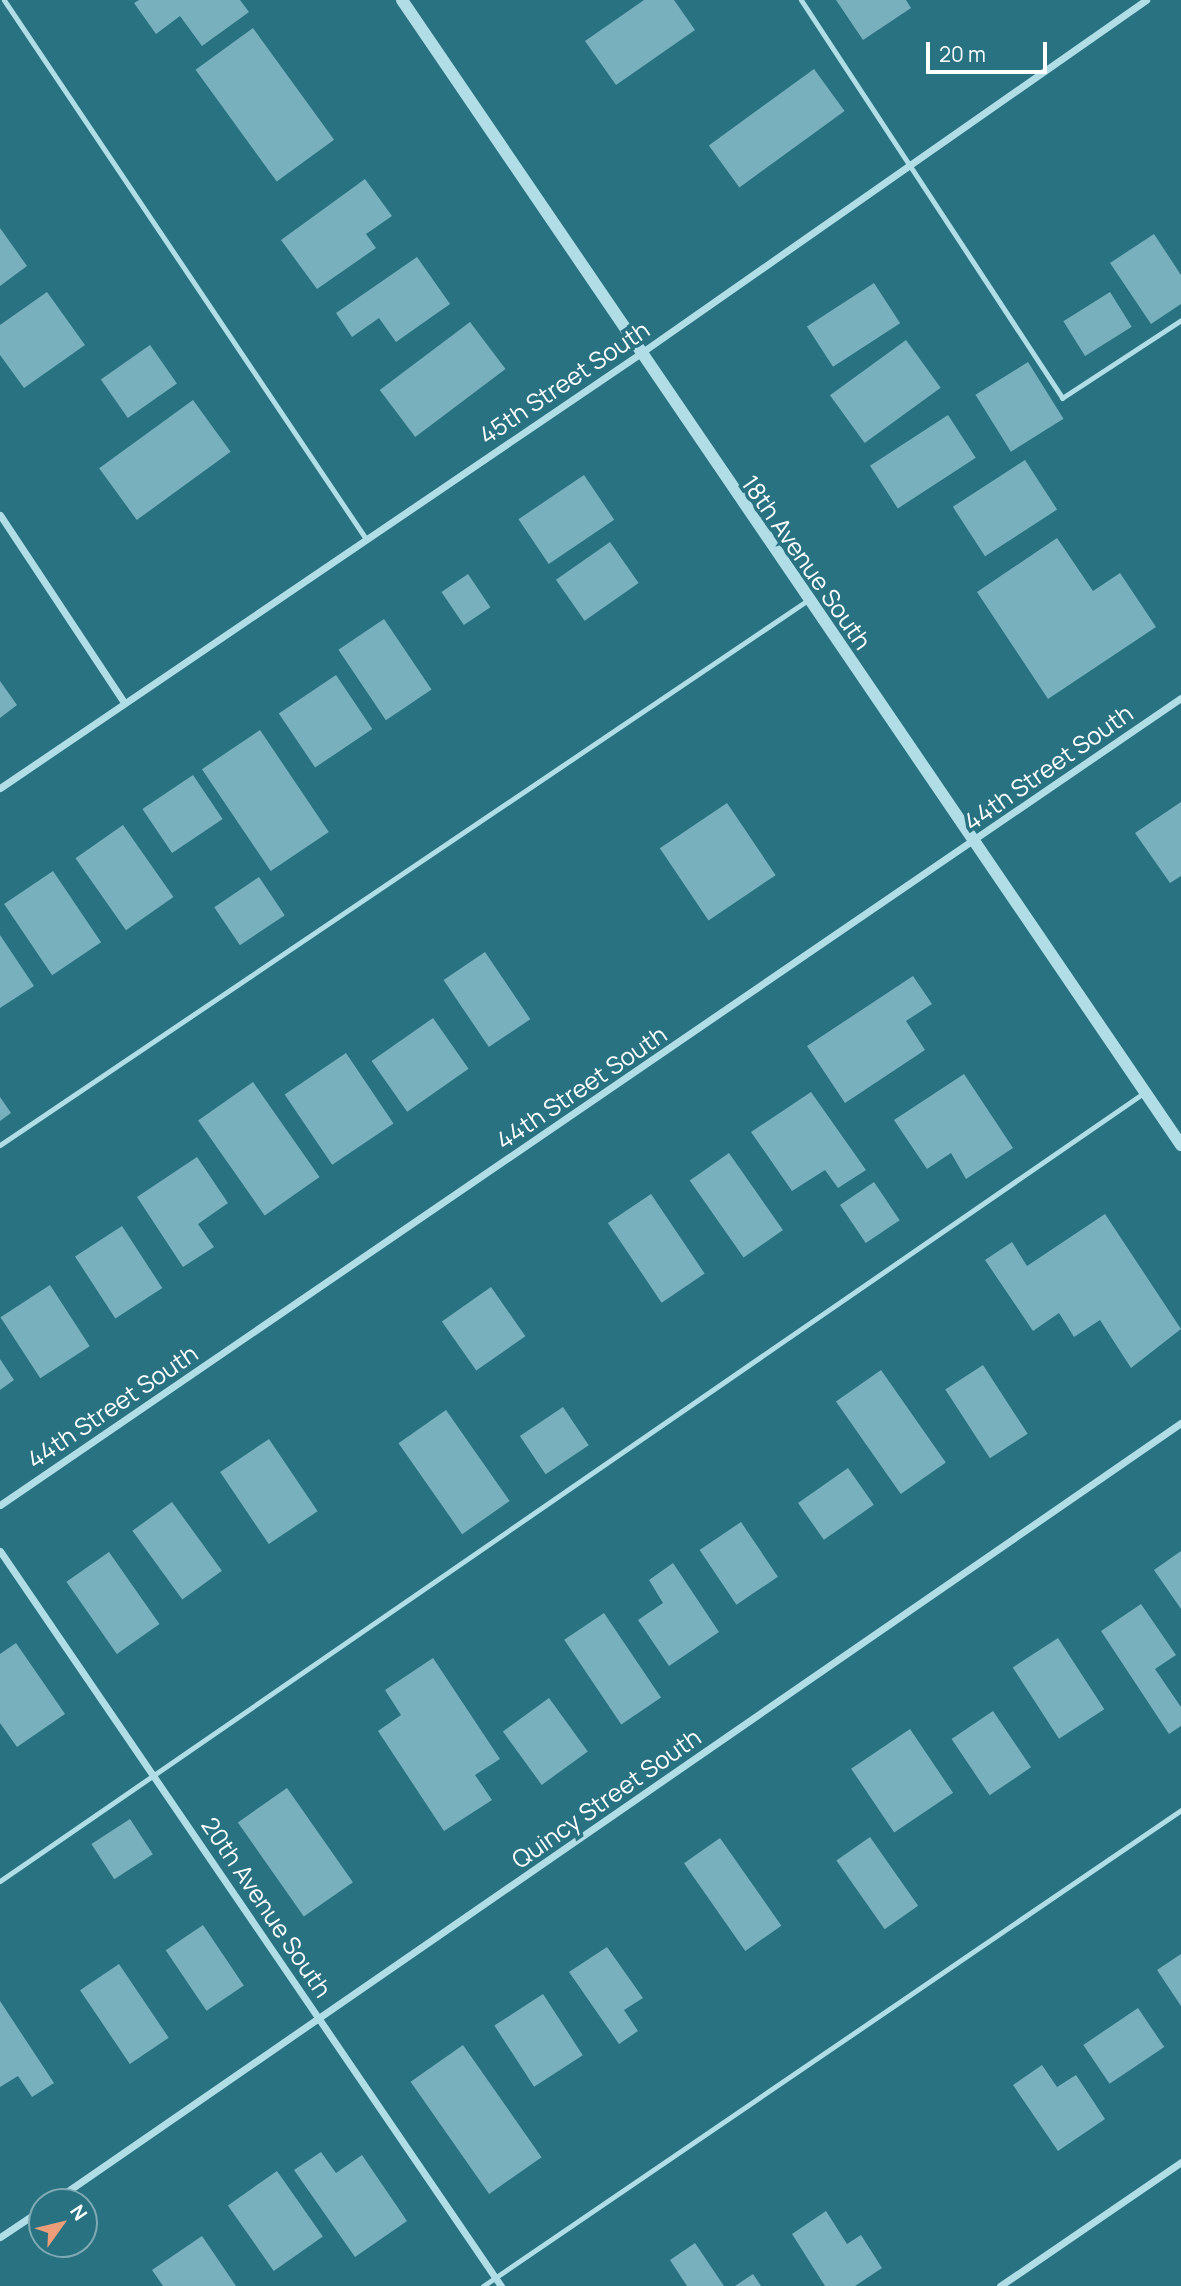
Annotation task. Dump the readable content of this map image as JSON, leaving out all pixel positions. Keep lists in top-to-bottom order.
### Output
{
  "streets": {
    "street": [
      "45th Street South",
      "18th Avenue South",
      "44th Street South",
      "Quincy Street South",
      "20th Avenue South"
    ]
  },
  "crossings": [
    ["45th Street South", "18th Avenue South"],
    ["18th Avenue South", "44th Street South"],
    ["Quincy Street South", "20th Avenue South"]
  ],
  "scale_bar": "20 m",
  "north": "top right"
}
